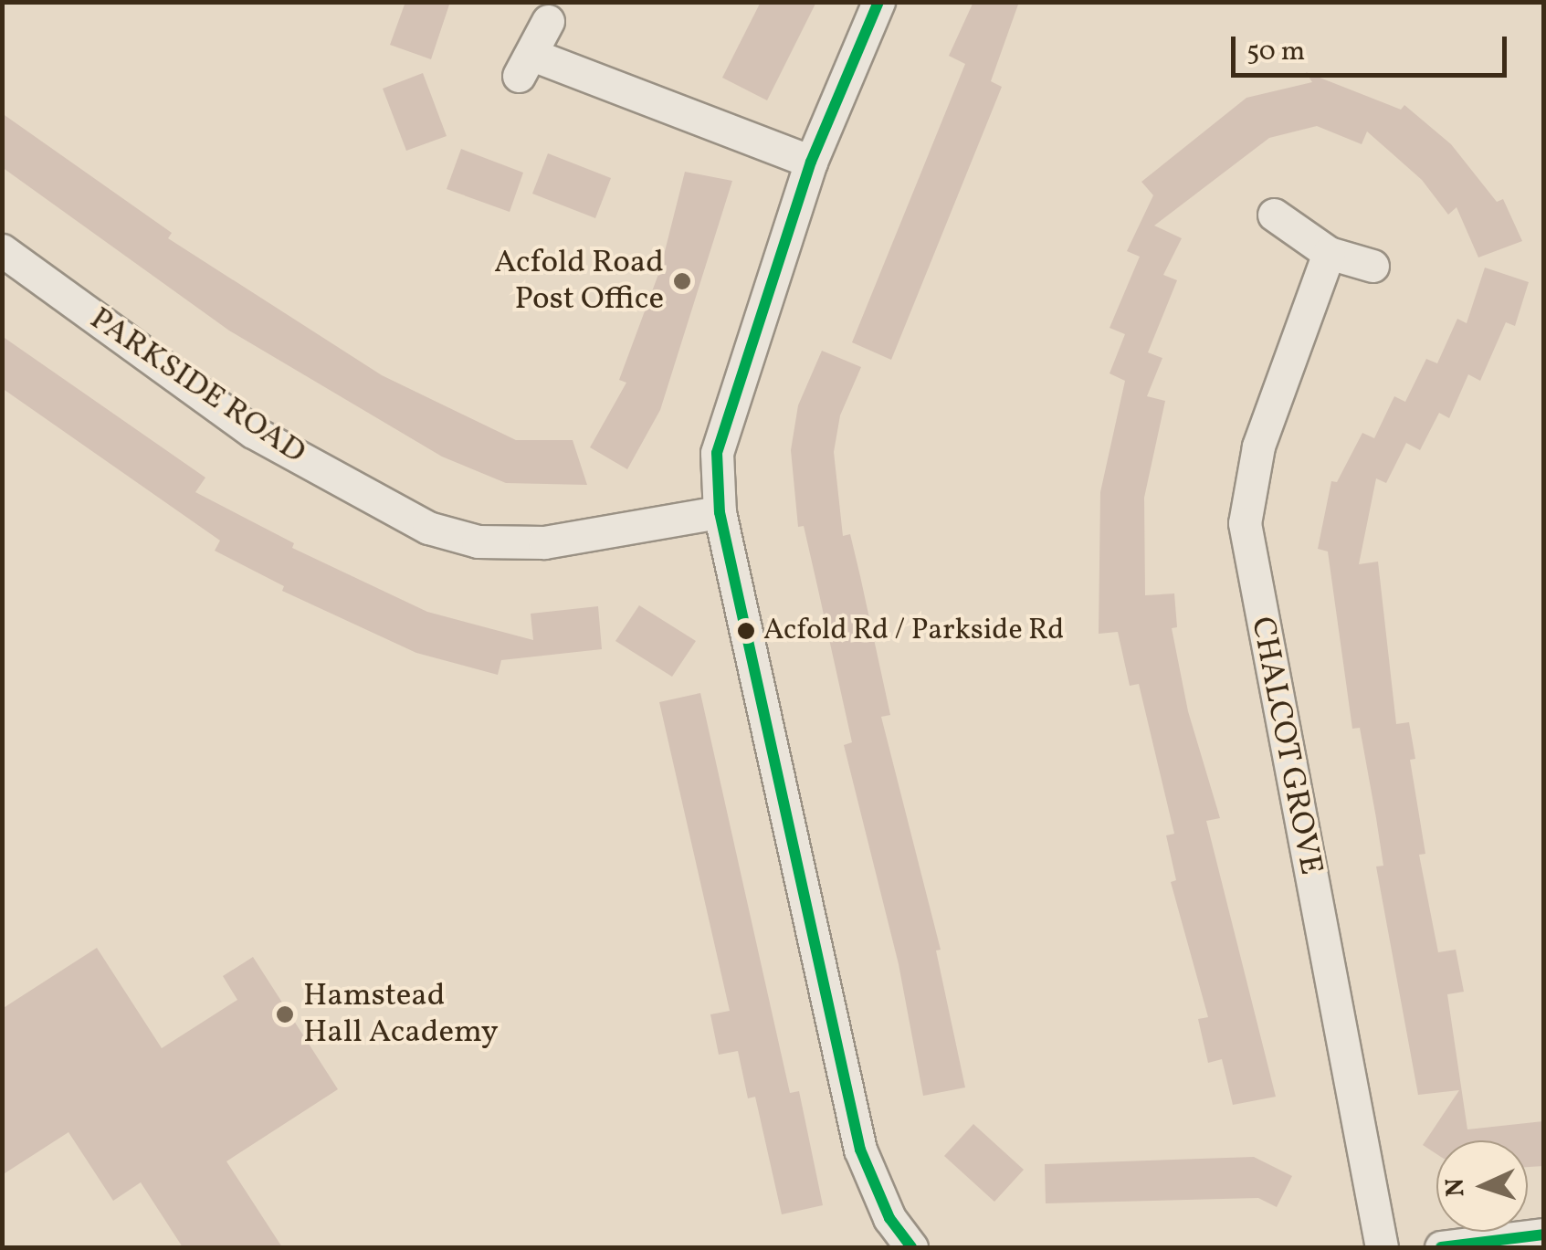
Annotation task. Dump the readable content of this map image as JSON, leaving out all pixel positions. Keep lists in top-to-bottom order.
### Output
{
  "streets": {
    "street": ["PARKSIDE ROAD", "CHALCOT GROVE"]
  },
  "places": ["Acfold Road Post Office", "Acfold Rd / Parkside Rd", "Hamstead Hall Academy"],
  "scale_bar": "50 m",
  "north": "left"
}
